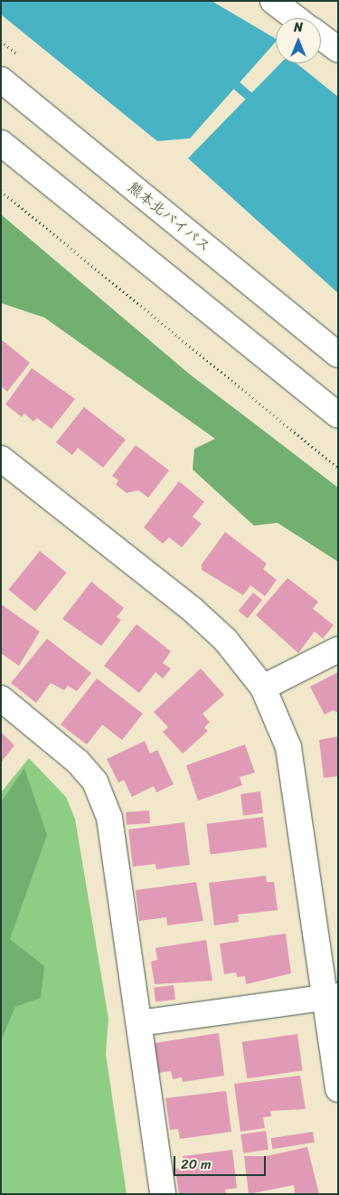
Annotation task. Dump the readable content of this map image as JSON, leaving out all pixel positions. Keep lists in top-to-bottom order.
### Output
{
  "streets": {
    "main road": ["熊本北バイパス"]
  },
  "scale_bar": "20 m",
  "north": "top"
}
